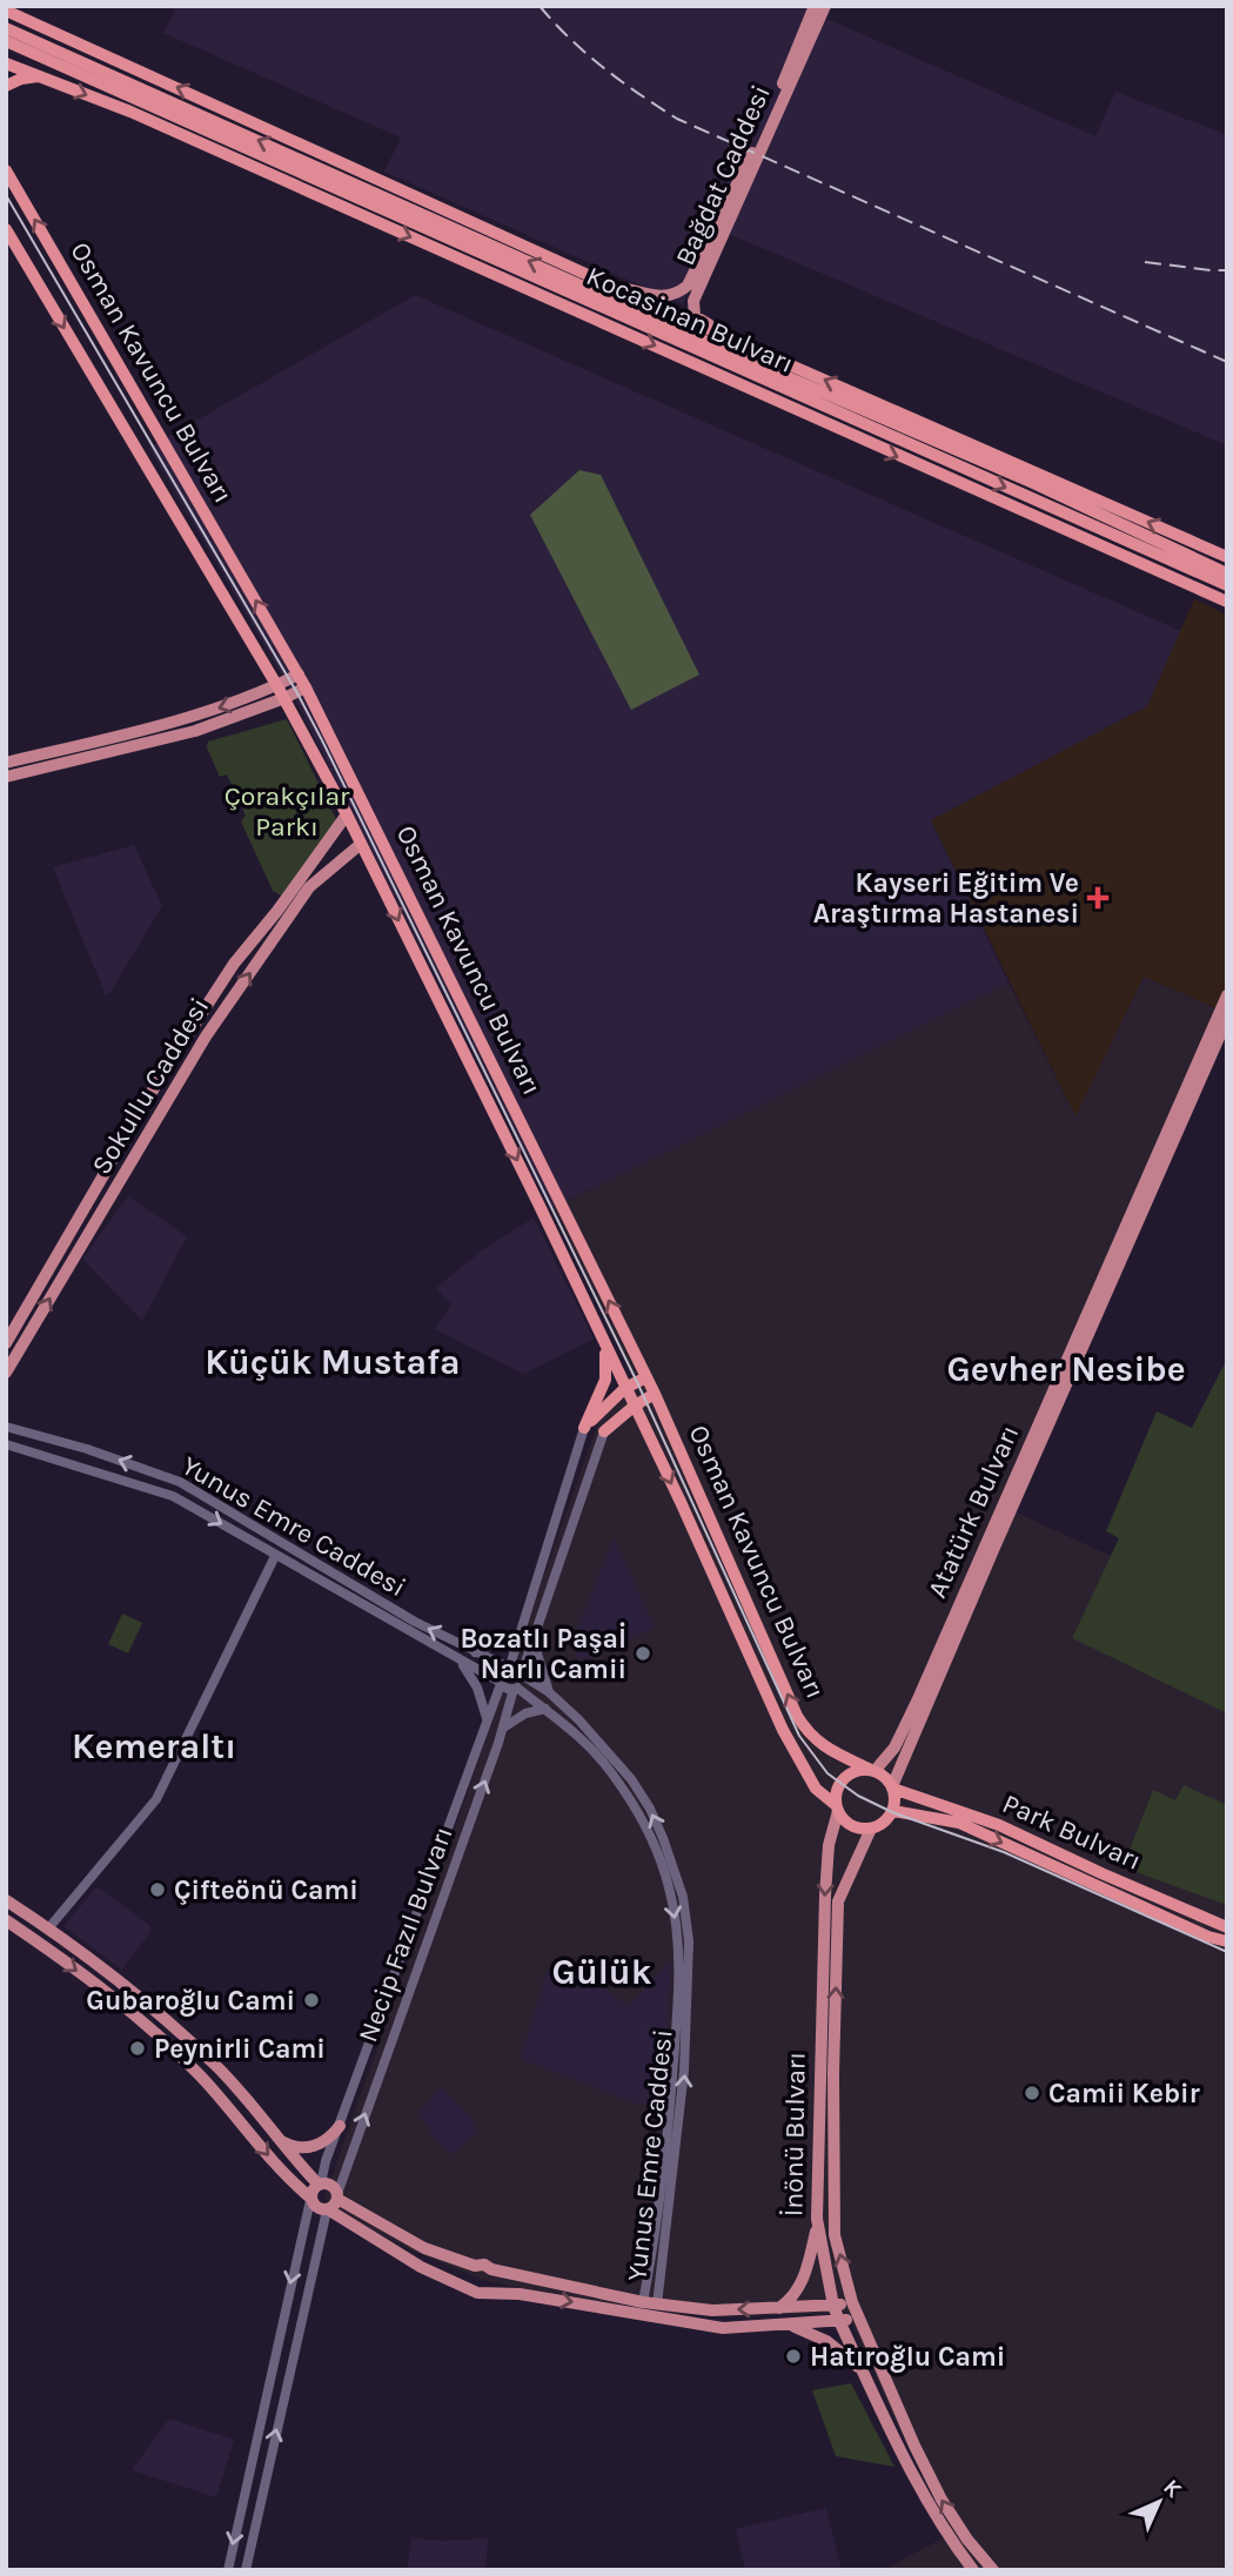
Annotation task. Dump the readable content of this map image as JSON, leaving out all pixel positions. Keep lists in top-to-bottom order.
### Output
{
  "streets": {
    "highway": ["Kocasinan Bulvarı", "Osman Kavuncu Bulvarı", "Park Bulvarı"],
    "main road": [
      "Bağdat Caddesi",
      "Sokullu Caddesi",
      "Atatürk Bulvarı",
      "İnönü Bulvarı"
    ],
    "street": ["Yunus Emre Caddesi", "Necip Fazıl Bulvarı"]
  },
  "crossings": [
    ["Osman Kavuncu Bulvarı", "Sokullu Caddesi"],
    ["Osman Kavuncu Bulvarı", "Atatürk Bulvarı"],
    ["Osman Kavuncu Bulvarı", "Park Bulvarı"],
    ["Osman Kavuncu Bulvarı", "İnönü Bulvarı"],
    ["Atatürk Bulvarı", "Park Bulvarı"],
    ["Atatürk Bulvarı", "İnönü Bulvarı"],
    ["Yunus Emre Caddesi", "Necip Fazıl Bulvarı"],
    ["Park Bulvarı", "İnönü Bulvarı"]
  ],
  "districts": [
    "Küçük Mustafa",
    "Gevher Nesibe",
    "Kemeraltı",
    "Gülük"
  ],
  "parks": ["Çorakçılar Parkı"],
  "places": {
    "health": ["Kayseri Eğitim Ve Araştırma Hastanesi"],
    "other": [
      "Bozatlı Paşaİ Narlı Camii",
      "Çifteönü Cami",
      "Gubaroğlu Cami",
      "Peynirli Cami",
      "Camii Kebir",
      "Hatıroğlu Cami"
    ]
  },
  "north": "top right"
}
